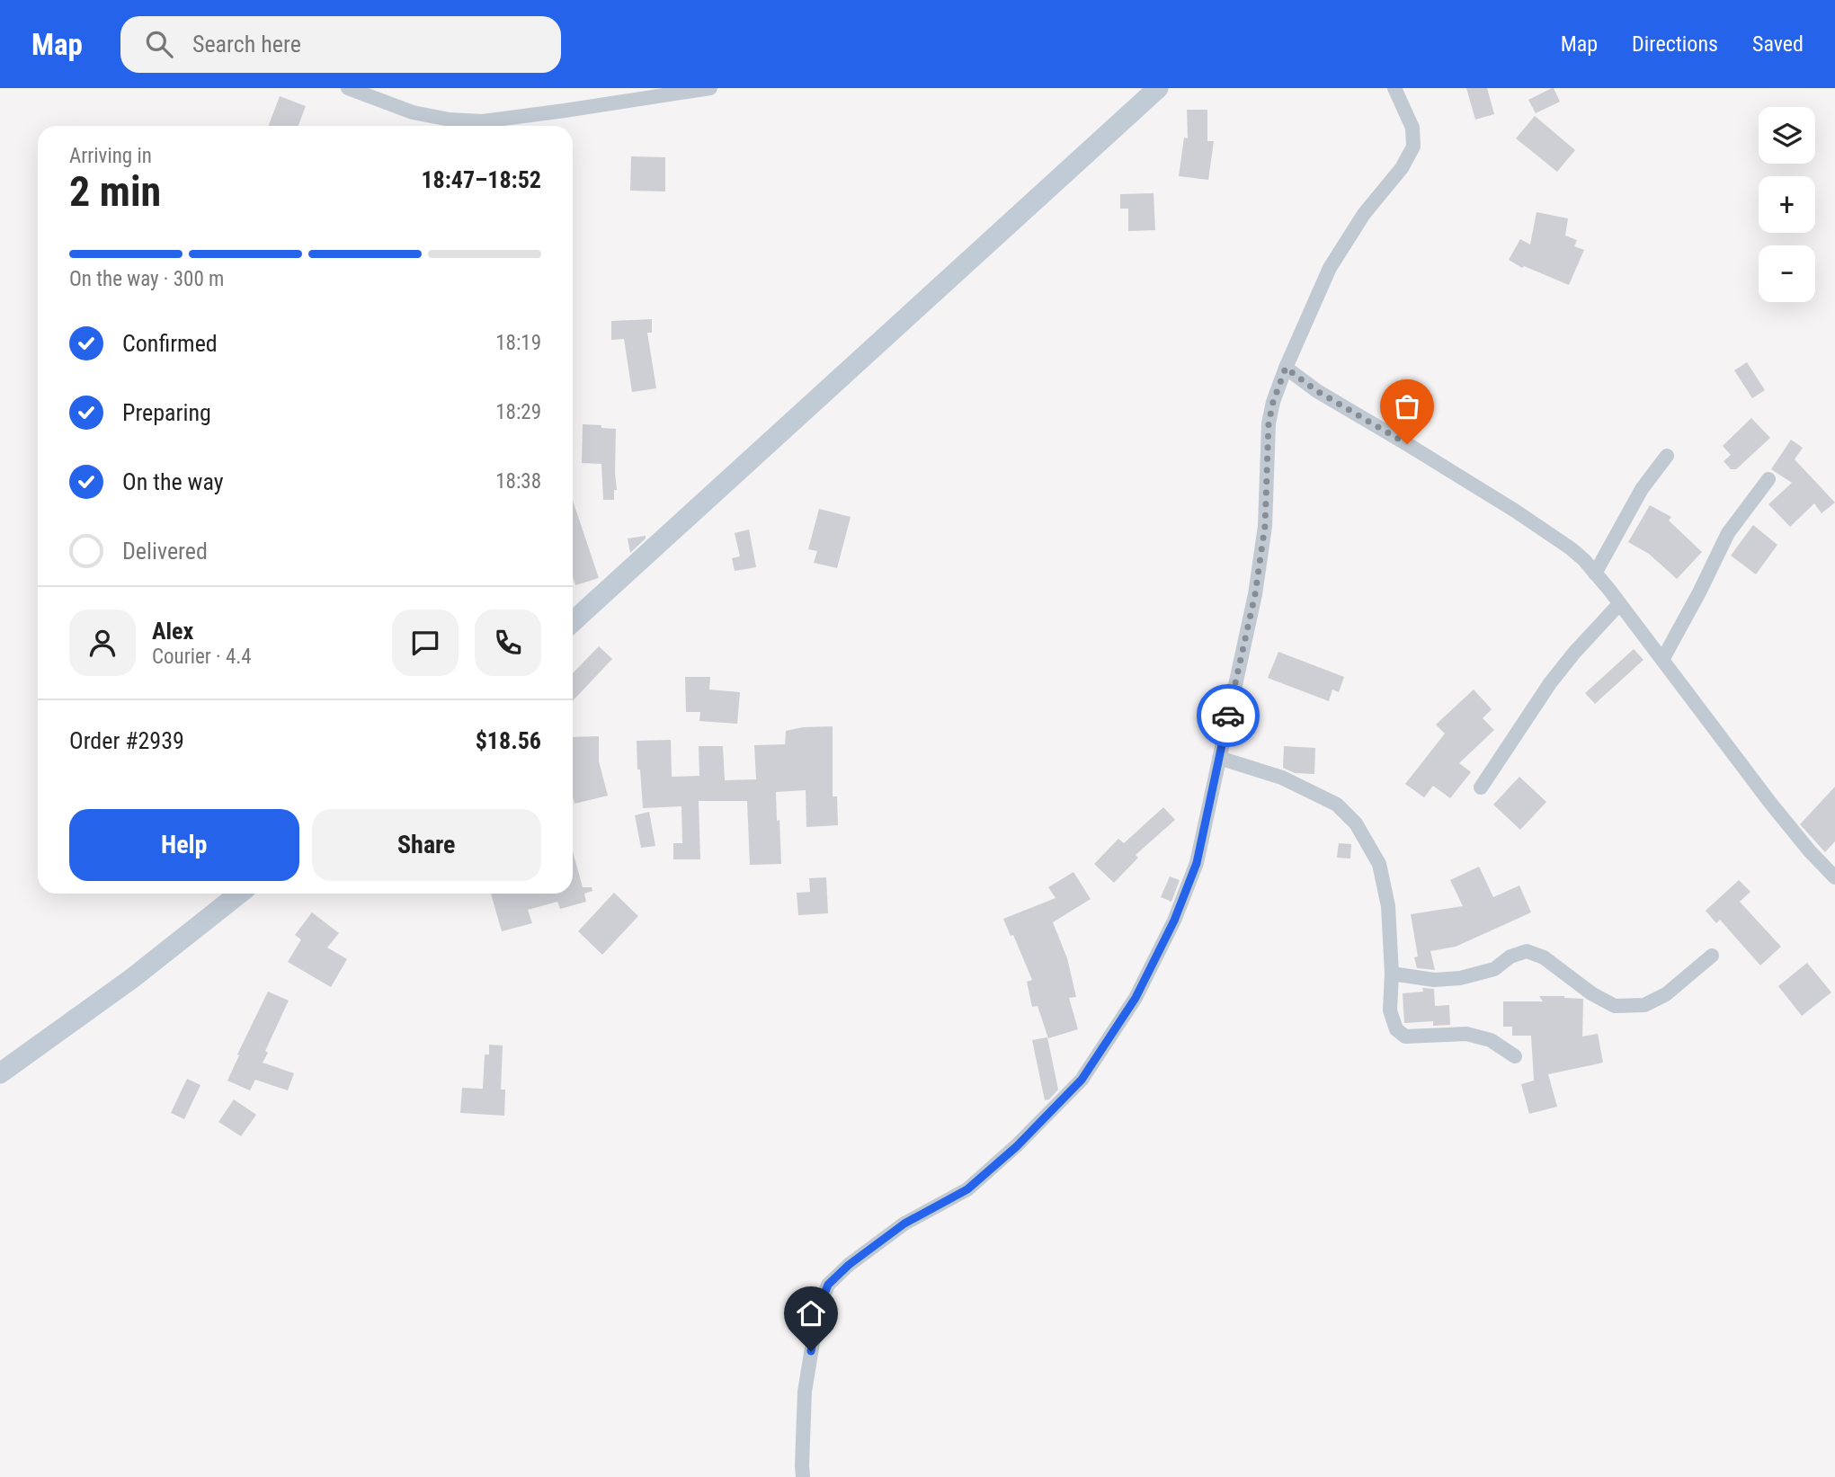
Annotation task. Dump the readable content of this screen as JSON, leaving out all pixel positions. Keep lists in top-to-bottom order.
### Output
{
  "page": {
    "header": "Map",
    "search": "Search here",
    "nav": ["Map", "Directions", "Saved"],
    "map_buttons": ["+", "−"],
    "heading": ["2 min", "Arriving in", "18:47–18:52"],
    "panel": [
      "Alex",
      "Courier · 4.4",
      "Order #2939",
      "$18.56"
    ],
    "bar": "On the way · 300 m",
    "list": [
      ["Confirmed", "18:19"],
      ["Preparing", "18:29"],
      ["On the way", "18:38"],
      "Delivered"
    ],
    "buttons": ["Help", "Share"]
  }
}
